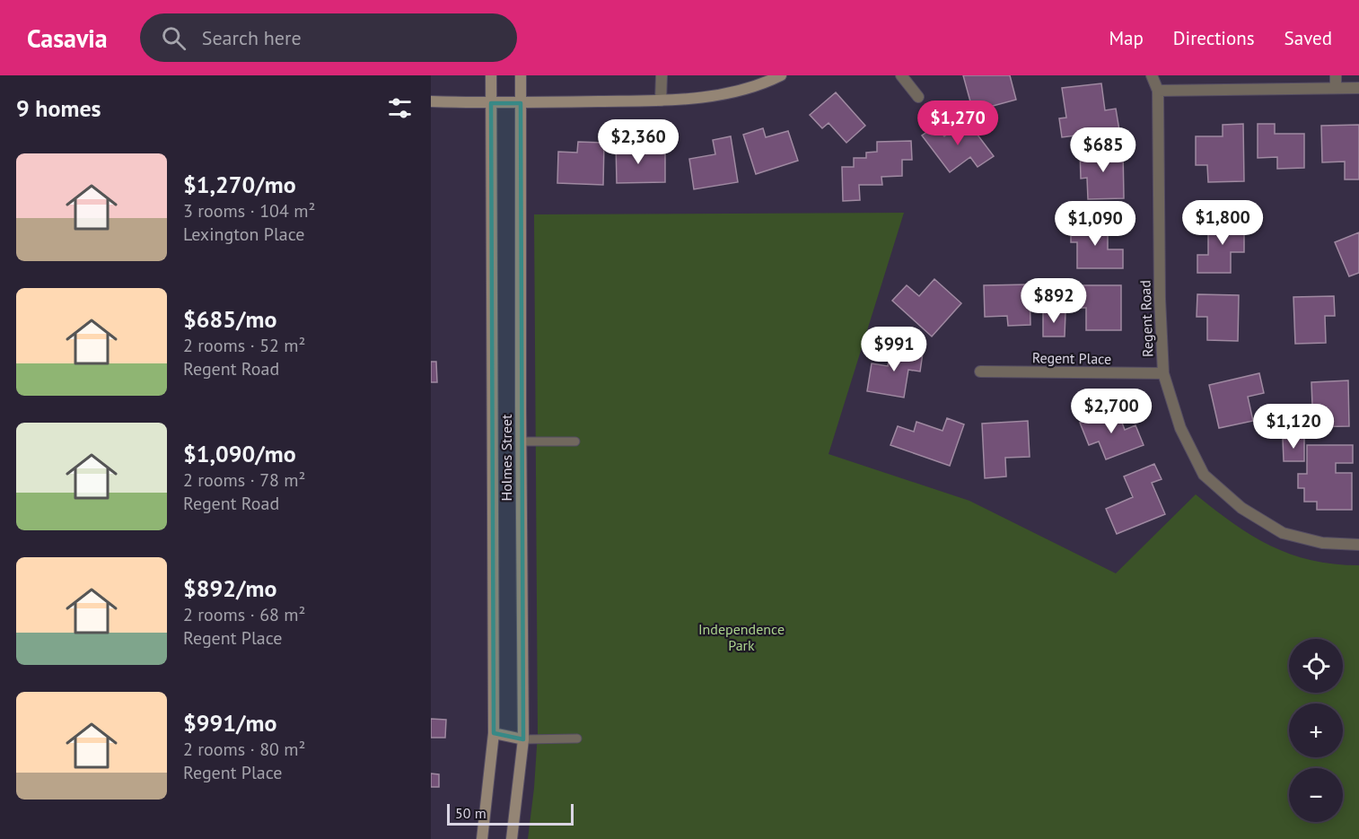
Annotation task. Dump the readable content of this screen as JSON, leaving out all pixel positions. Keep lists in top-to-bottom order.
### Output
{
  "streets": {
    "main road": ["Holmes Street"],
    "street": ["Regent Road", "Regent Place"]
  },
  "crossings": [
    ["Regent Road", "Regent Place"]
  ],
  "parks": ["Independence Park"],
  "scale_bar": "50 m",
  "page": {
    "header": "Casavia",
    "search": "Search here",
    "nav": ["Map", "Directions", "Saved"],
    "heading": "9 homes",
    "price": [
      "$1,270",
      "$2,360",
      "$685",
      "$1,800",
      "$1,090",
      "$892",
      "$991",
      "$2,700",
      "$1,120"
    ],
    "list": [
      {
        "name": "$1,270/mo",
        "note": "3 rooms · 104 m² · Lexington Place"
      },
      {
        "name": "$685/mo",
        "note": "2 rooms · 52 m² · Regent Road"
      },
      {
        "name": "$1,090/mo",
        "note": "2 rooms · 78 m² · Regent Road"
      },
      {
        "name": "$892/mo",
        "note": "2 rooms · 68 m² · Regent Place"
      },
      {
        "name": "$991/mo",
        "note": "2 rooms · 80 m² · Regent Place"
      }
    ],
    "map_buttons": ["+", "−"],
    "scale": "50 m"
  }
}
